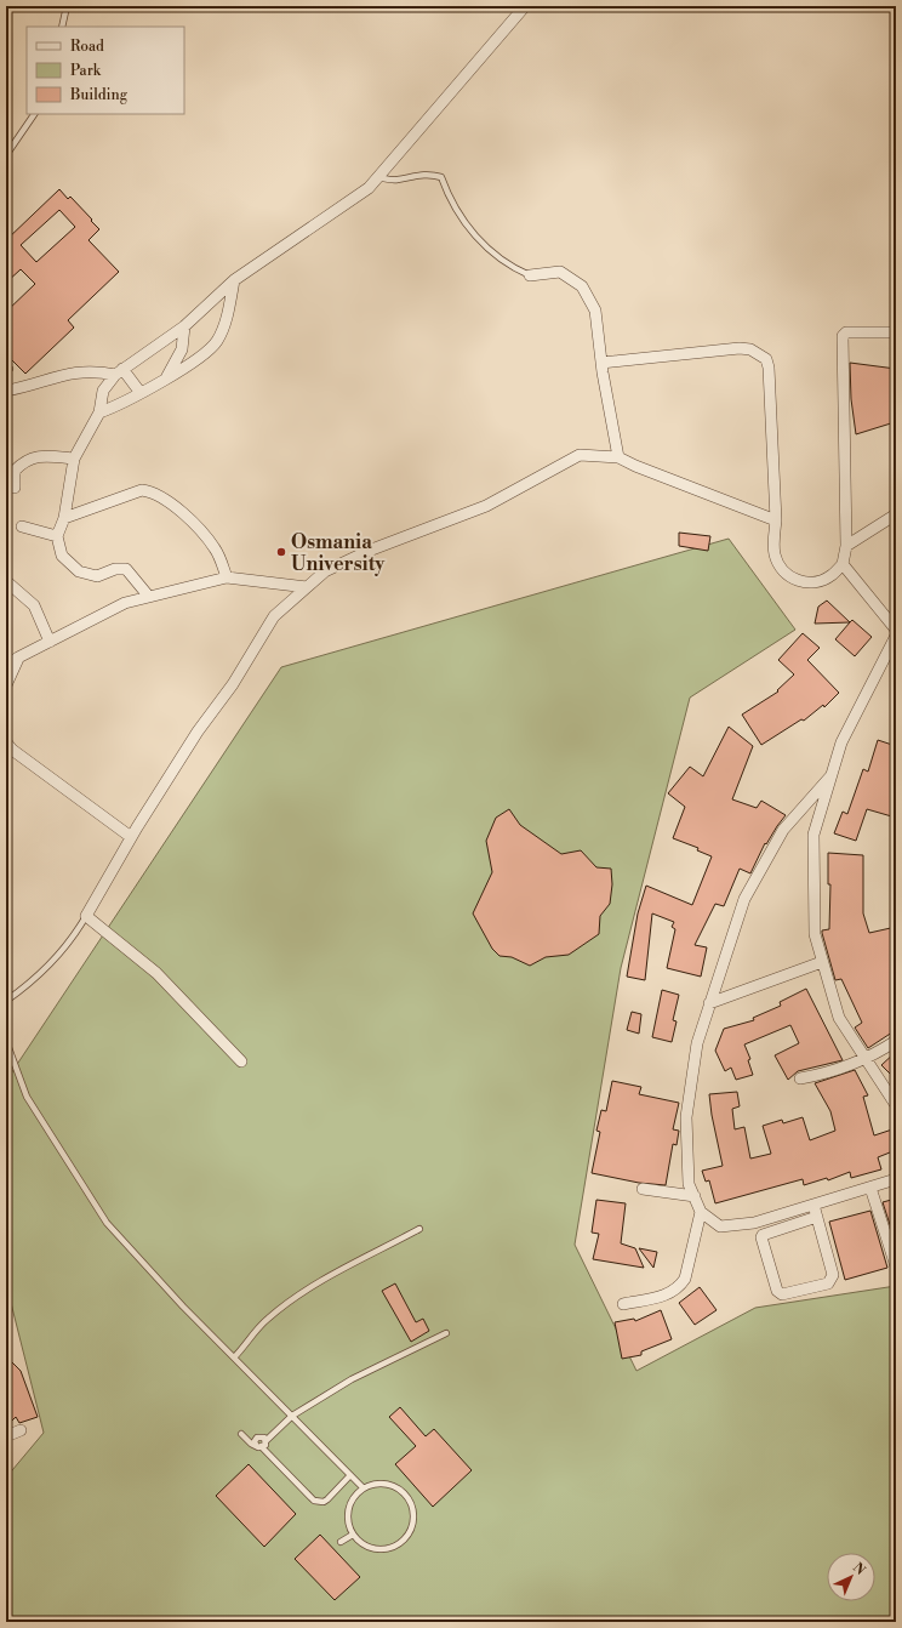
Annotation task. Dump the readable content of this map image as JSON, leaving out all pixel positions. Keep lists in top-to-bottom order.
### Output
{
  "places": ["Osmania University"],
  "legend": ["Road", "Park", "Building"],
  "north": "top right"
}
